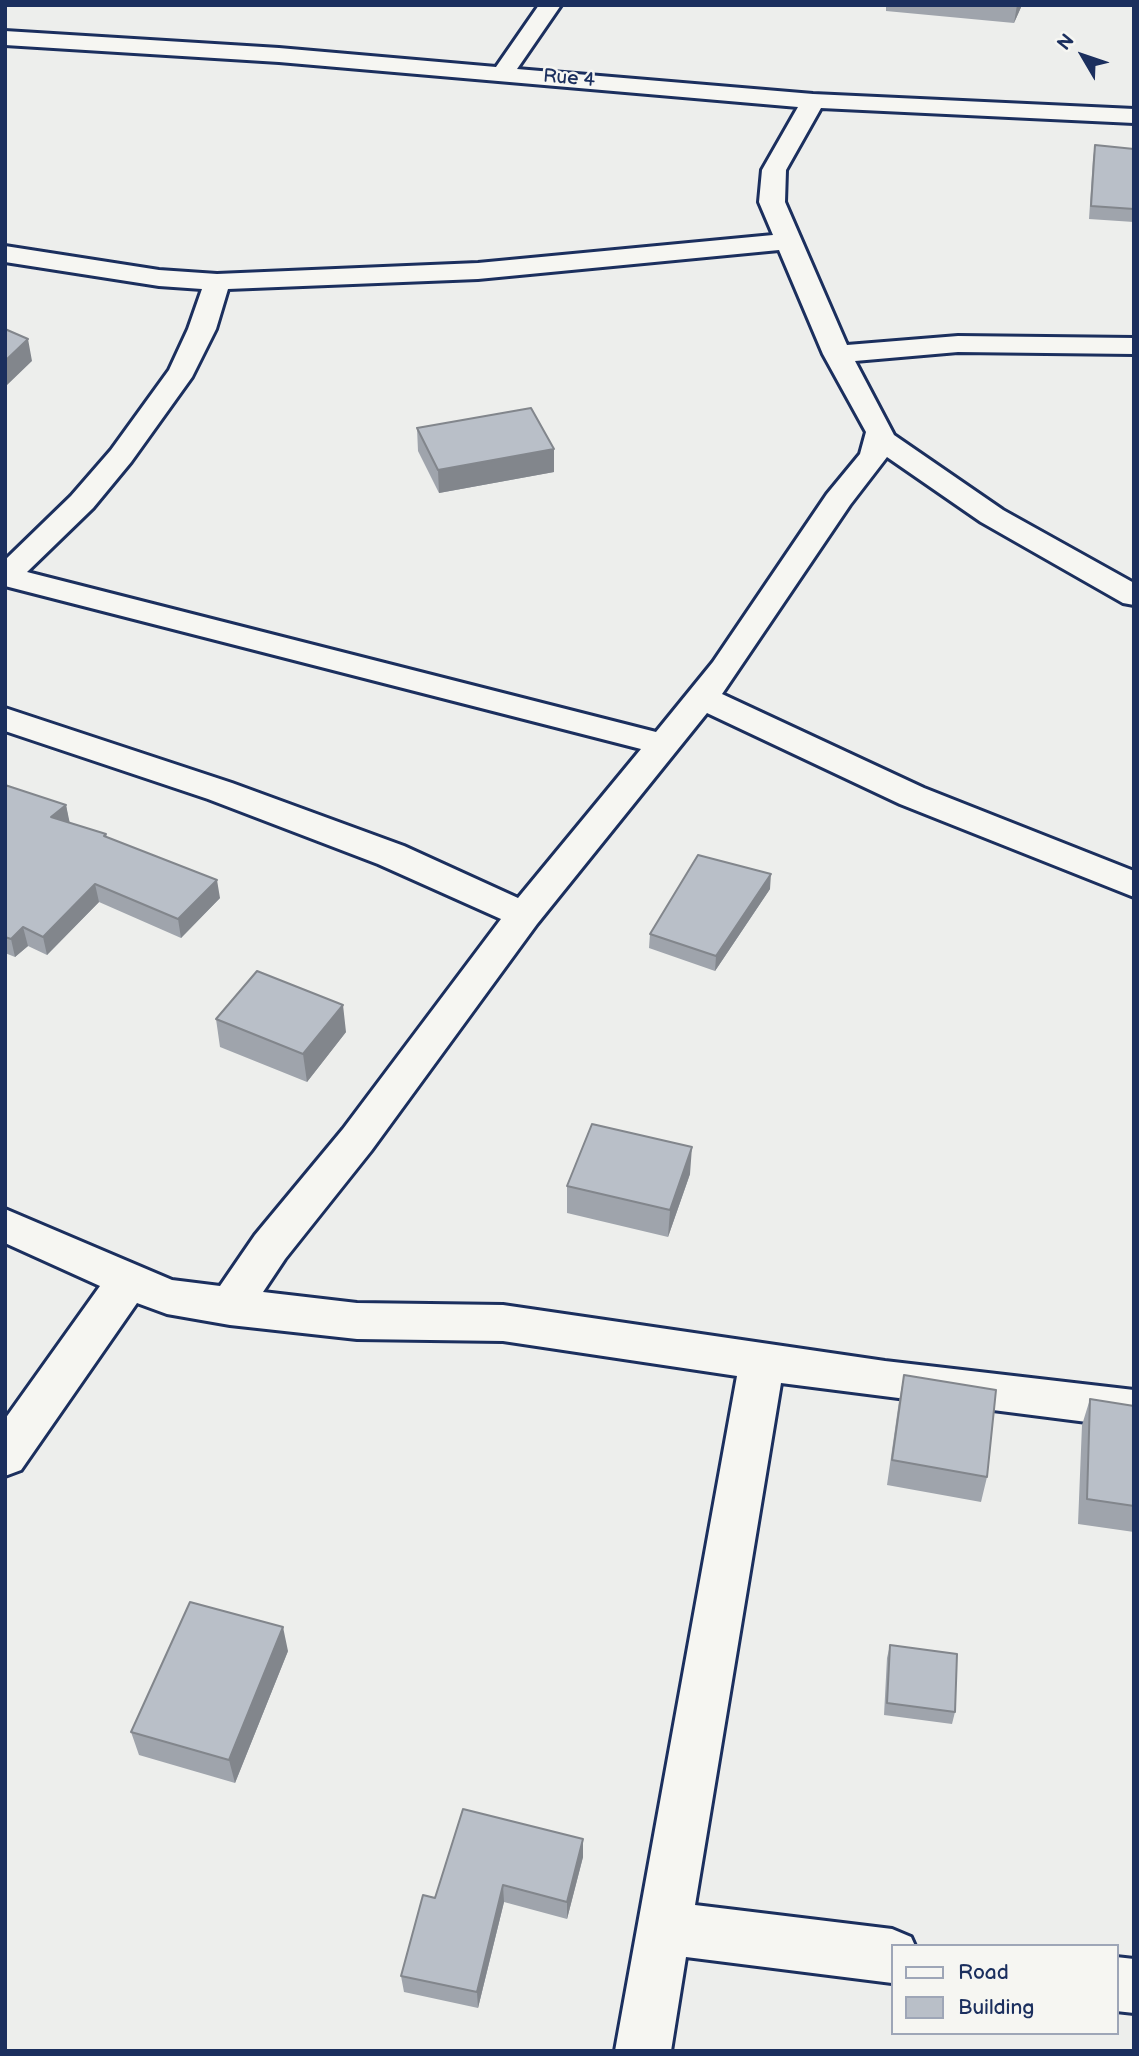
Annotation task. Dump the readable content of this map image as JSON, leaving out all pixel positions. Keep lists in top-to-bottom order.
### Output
{
  "streets": {
    "street": ["Rue 4"]
  },
  "legend": ["Road", "Building"],
  "north": "top left"
}
